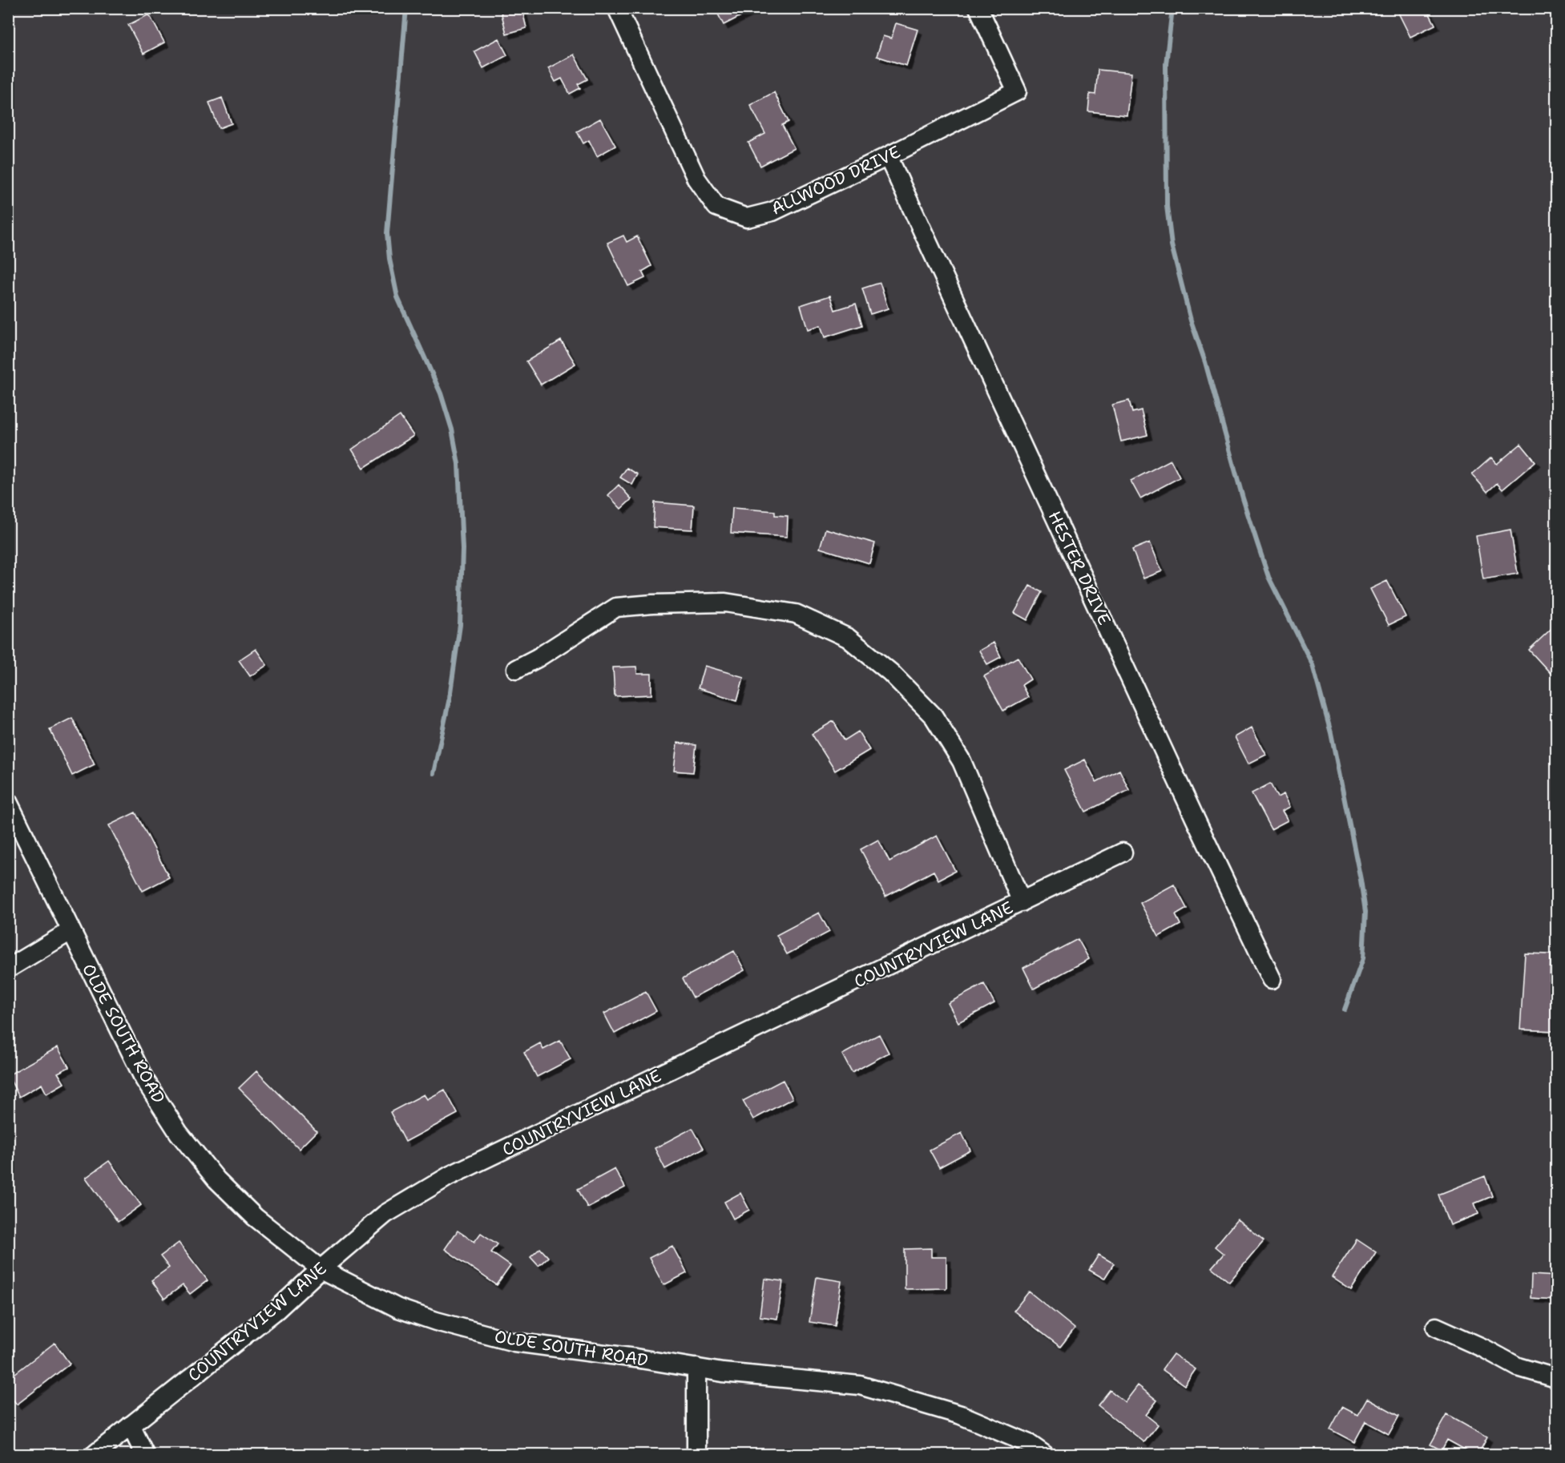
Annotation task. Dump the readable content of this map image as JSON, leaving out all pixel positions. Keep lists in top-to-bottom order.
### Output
{
  "streets": {
    "street": [
      "ALLWOOD DRIVE",
      "HESTER DRIVE",
      "COUNTRYVIEW LANE",
      "OLDE SOUTH ROAD"
    ]
  },
  "crossings": [
    ["ALLWOOD DRIVE", "HESTER DRIVE"],
    ["COUNTRYVIEW LANE", "OLDE SOUTH ROAD"]
  ]
}
